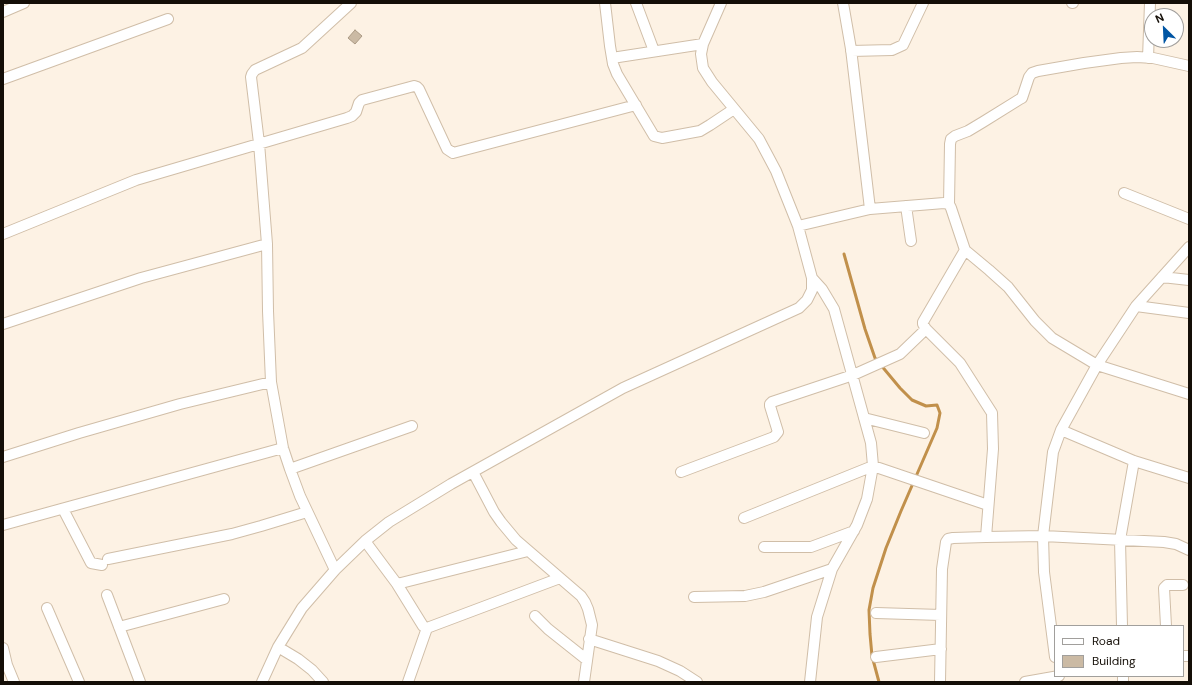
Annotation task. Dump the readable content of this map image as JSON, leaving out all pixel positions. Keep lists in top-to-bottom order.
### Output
{
  "legend": ["Road", "Building"],
  "north": "top left"
}
